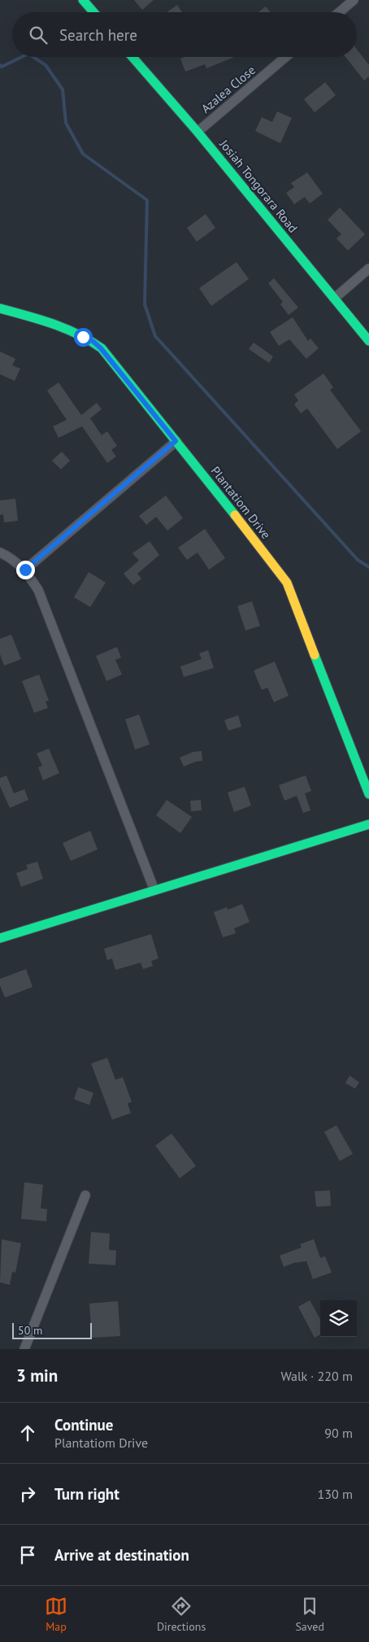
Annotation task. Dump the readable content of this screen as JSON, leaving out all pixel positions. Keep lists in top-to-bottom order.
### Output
{
  "streets": {
    "street": ["Azalea Close", "Josiah Tongorara Road", "Plantatiom Drive"]
  },
  "crossings": [
    ["Azalea Close", "Josiah Tongorara Road"]
  ],
  "scale_bar": "50 m",
  "page": {
    "search": "Search here",
    "scale": "50 m",
    "heading": ["3 min", "Walk · 220 m"],
    "list": [
      ["Continue", "Plantatiom Drive", "90 m"],
      ["Turn right", "130 m"],
      "Arrive at destination"
    ],
    "nav": ["Map", "Directions", "Saved"]
  }
}
